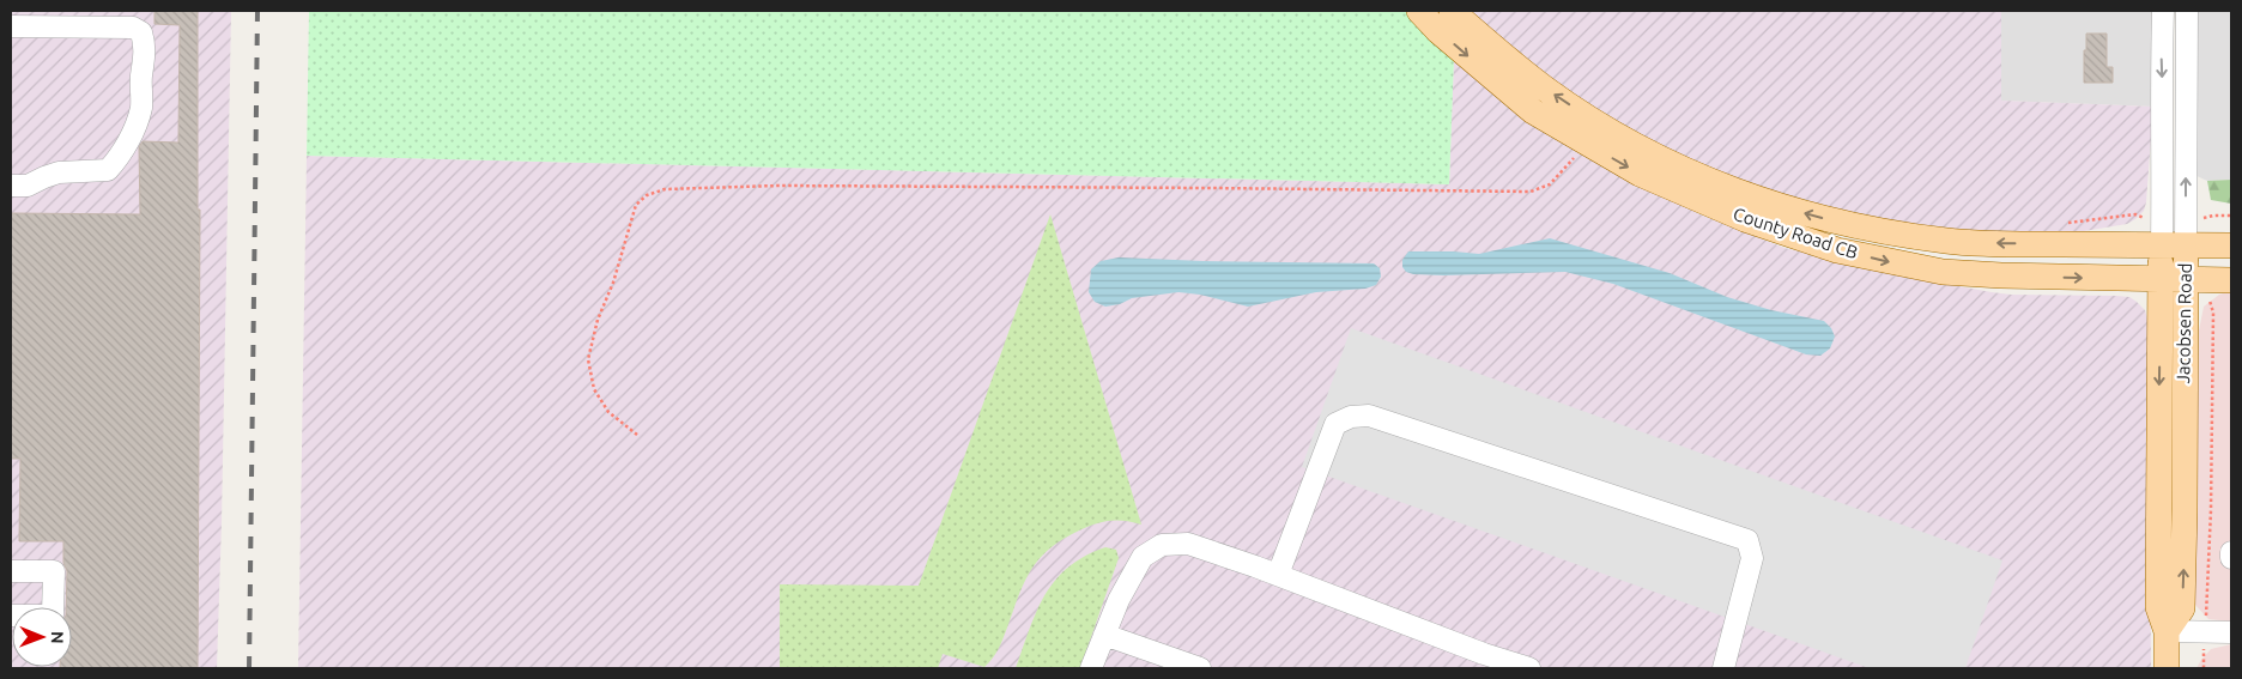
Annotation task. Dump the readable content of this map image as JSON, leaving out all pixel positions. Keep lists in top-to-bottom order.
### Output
{
  "streets": {
    "main road": ["County Road CB", "Jacobsen Road"]
  },
  "crossings": [
    ["County Road CB", "Jacobsen Road"]
  ],
  "north": "right"
}
